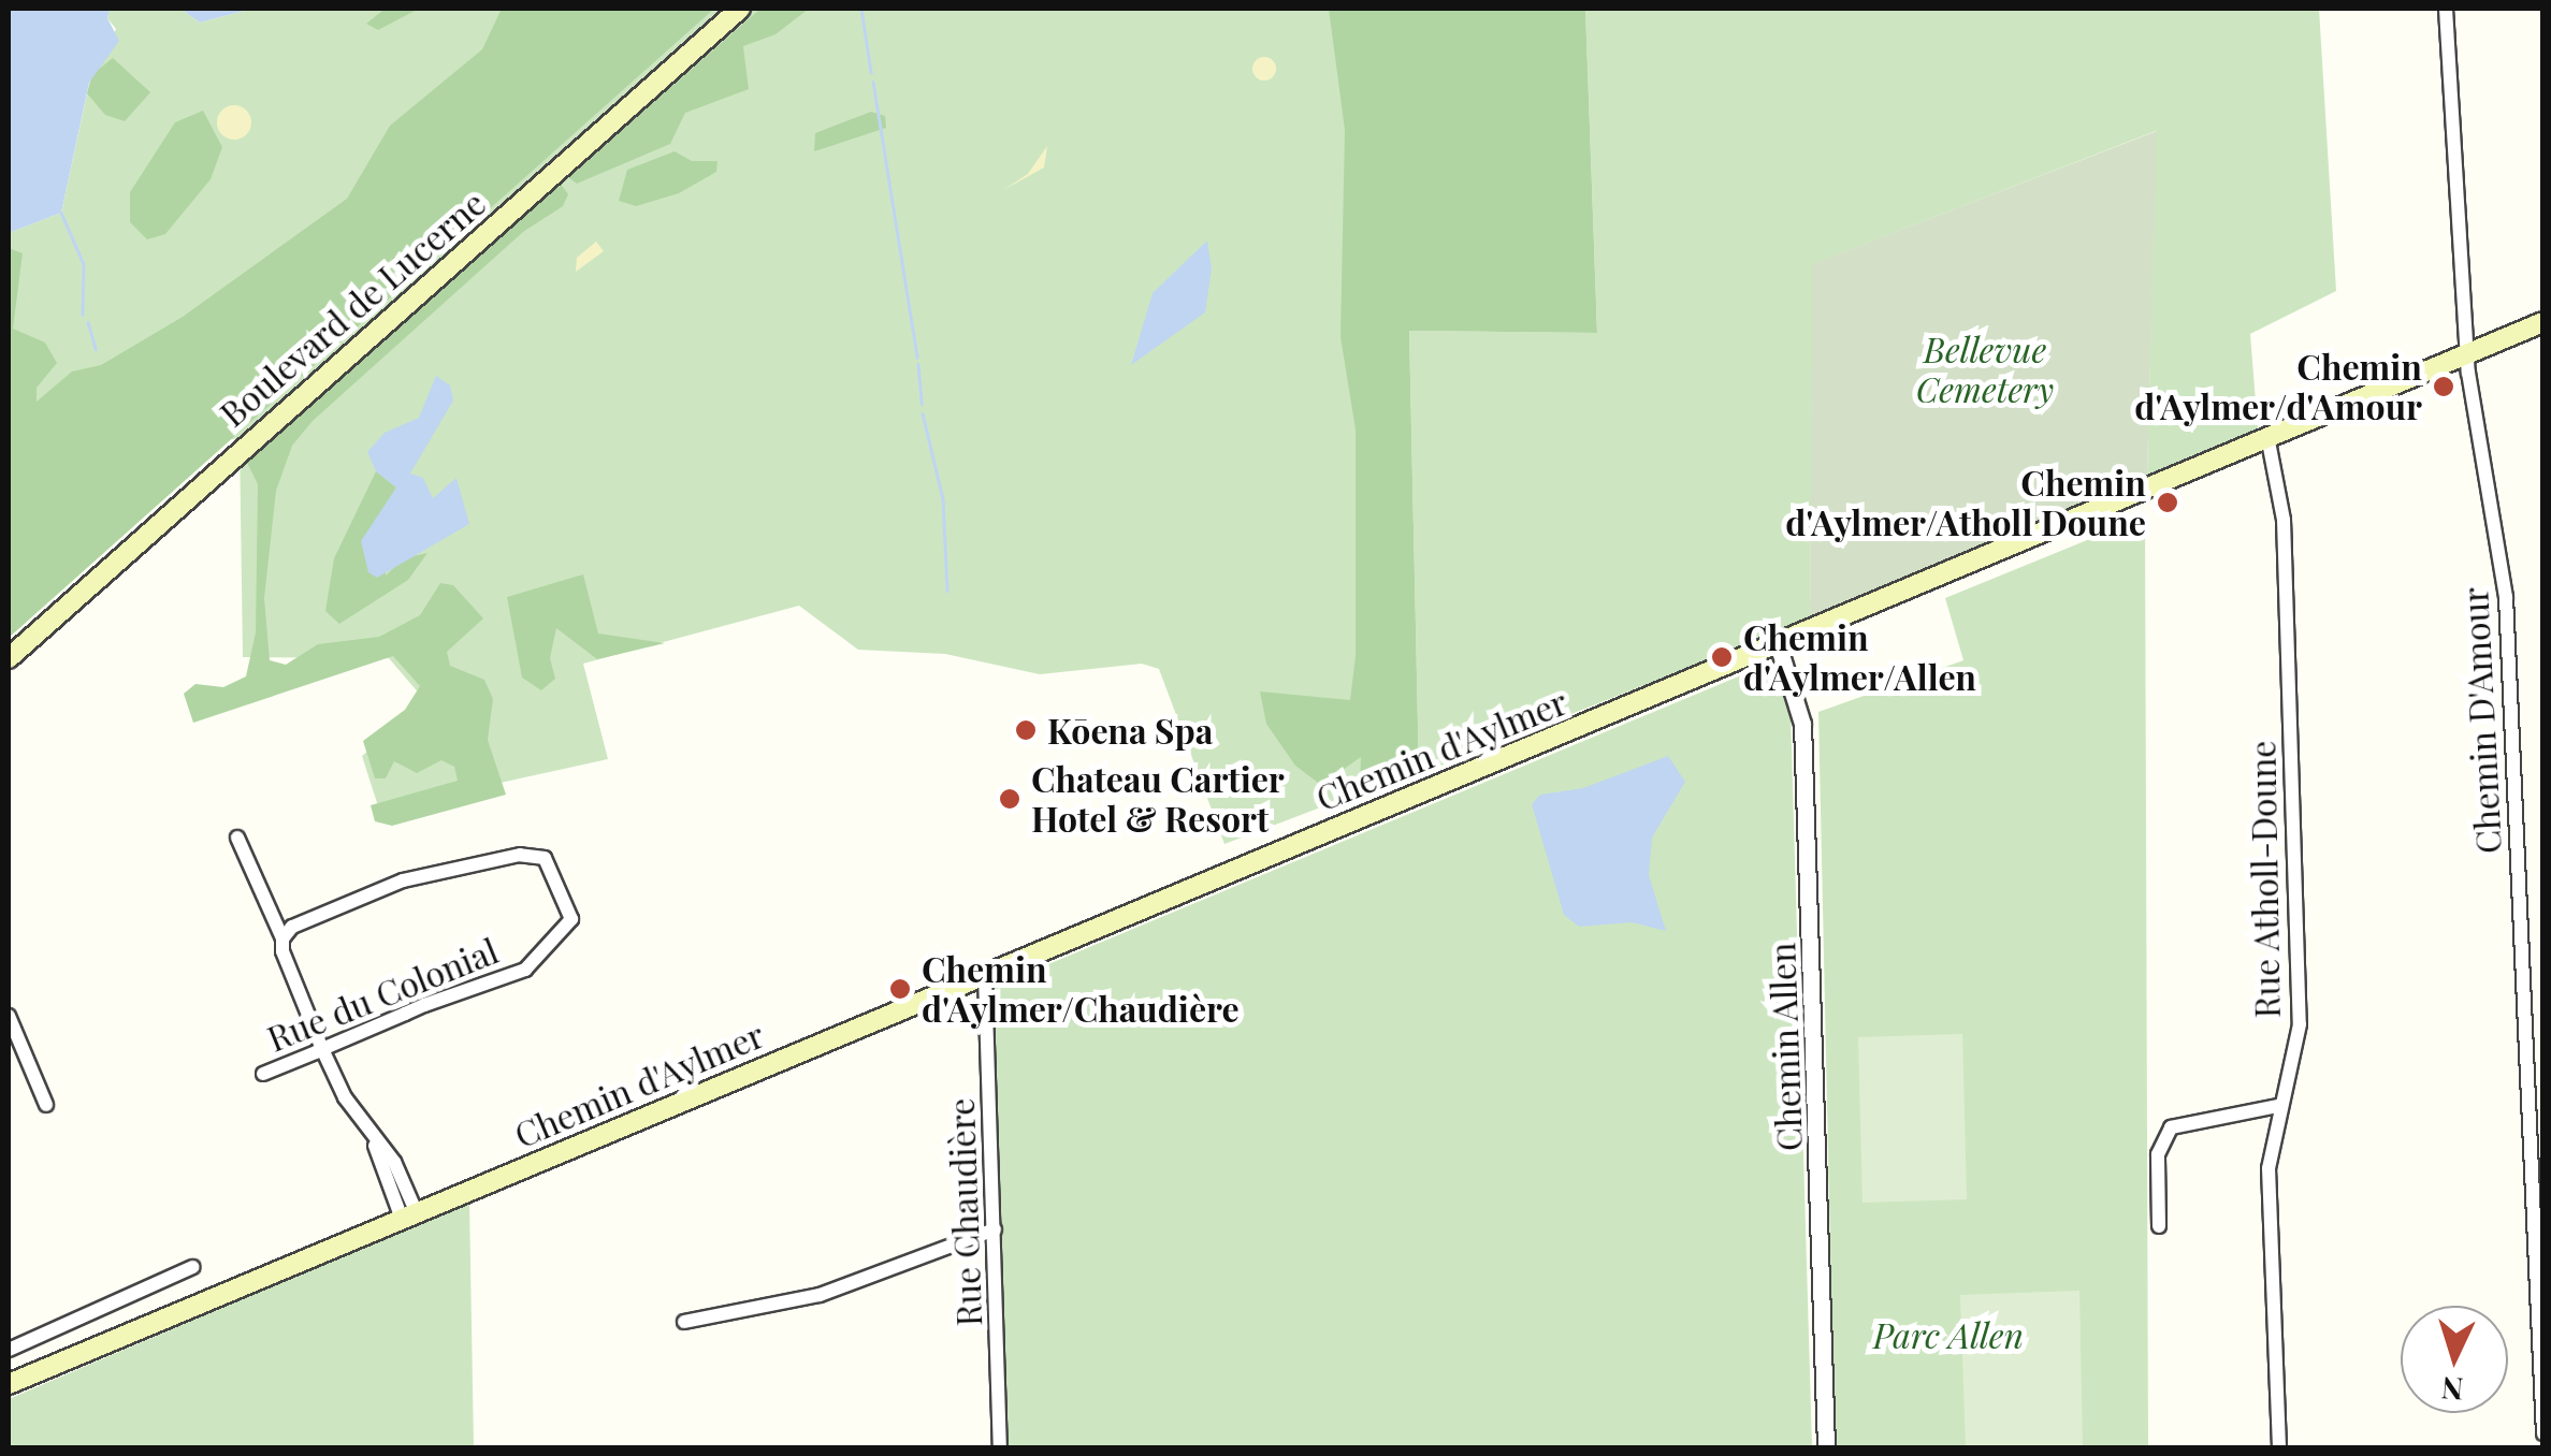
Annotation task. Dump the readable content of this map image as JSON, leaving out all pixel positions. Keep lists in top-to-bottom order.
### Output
{
  "streets": {
    "main road": ["Boulevard de Lucerne", "Chemin d'Aylmer"],
    "street": [
      "Chemin D'Amour",
      "Rue Atholl-Doune",
      "Rue du Colonial",
      "Chemin Allen",
      "Rue Chaudière"
    ]
  },
  "crossings": [
    ["Chemin D'Amour", "Chemin d'Aylmer"],
    ["Chemin d'Aylmer", "Rue Atholl-Doune"],
    ["Chemin d'Aylmer", "Chemin Allen"],
    ["Chemin d'Aylmer", "Rue Chaudière"]
  ],
  "parks": ["Bellevue Cemetery", "Parc Allen"],
  "places": [
    "Chemin d'Aylmer/d'Amour",
    "Chemin d'Aylmer/Atholl Doune",
    "Chemin d'Aylmer/Allen",
    "Kōena Spa",
    "Chateau Cartier Hotel & Resort",
    "Chemin d'Aylmer/Chaudière"
  ],
  "north": "bottom"
}
